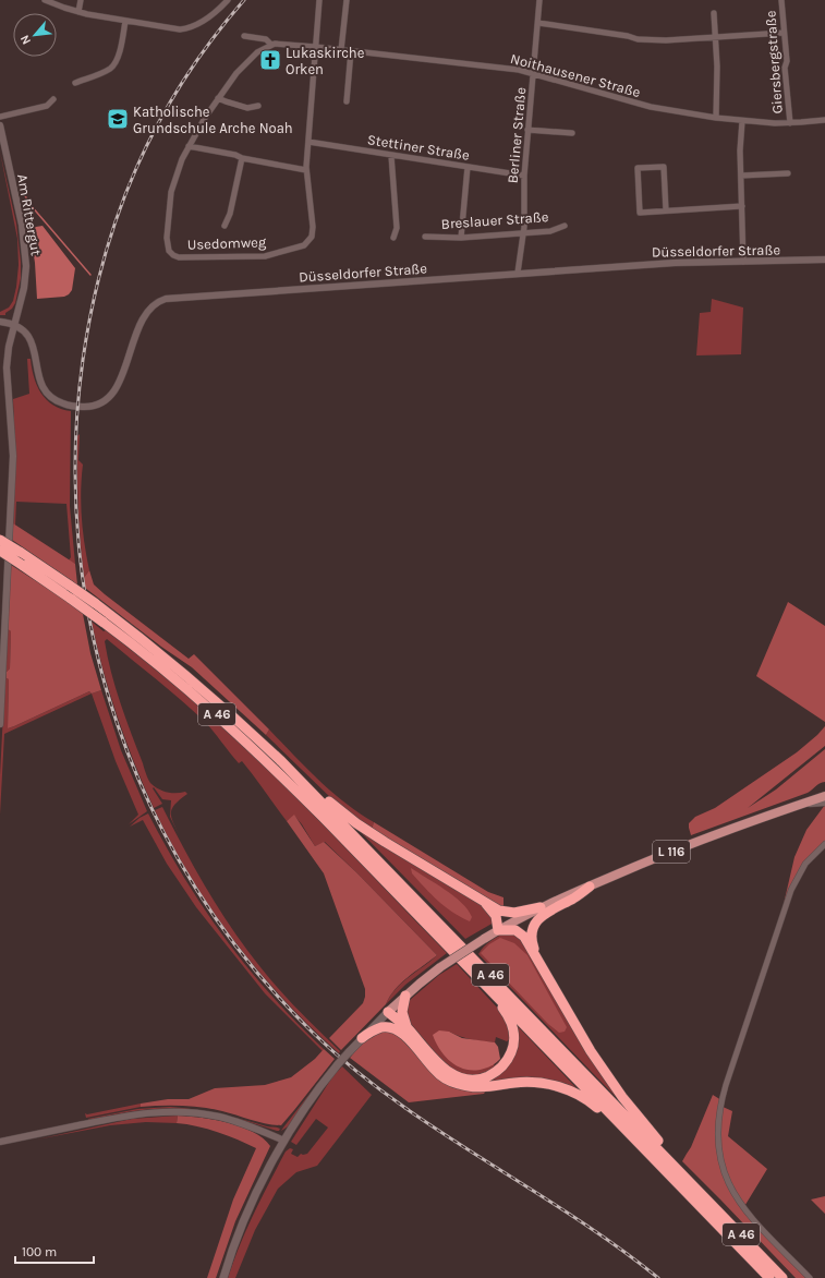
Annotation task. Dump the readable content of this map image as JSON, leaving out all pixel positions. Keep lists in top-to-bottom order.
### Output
{
  "streets": {
    "highway": ["A 46"],
    "main road": ["L 116"],
    "street": [
      "Giersbergstraße",
      "Noithausener Straße",
      "Berliner Straße",
      "Stettiner Straße",
      "Am Rittergut",
      "Breslauer Straße",
      "Usedomweg",
      "Düsseldorfer Straße"
    ]
  },
  "crossings": [
    ["Giersbergstraße", "Noithausener Straße"],
    ["Noithausener Straße", "Berliner Straße"],
    ["Berliner Straße", "Stettiner Straße"],
    ["Berliner Straße", "Breslauer Straße"],
    ["Berliner Straße", "Düsseldorfer Straße"],
    ["Am Rittergut", "Düsseldorfer Straße"]
  ],
  "places": {
    "church": ["Lukaskirche Orken"],
    "school or university": ["Katholische Grundschule Arche Noah"]
  },
  "scale_bar": "100 m",
  "north": "bottom left"
}
